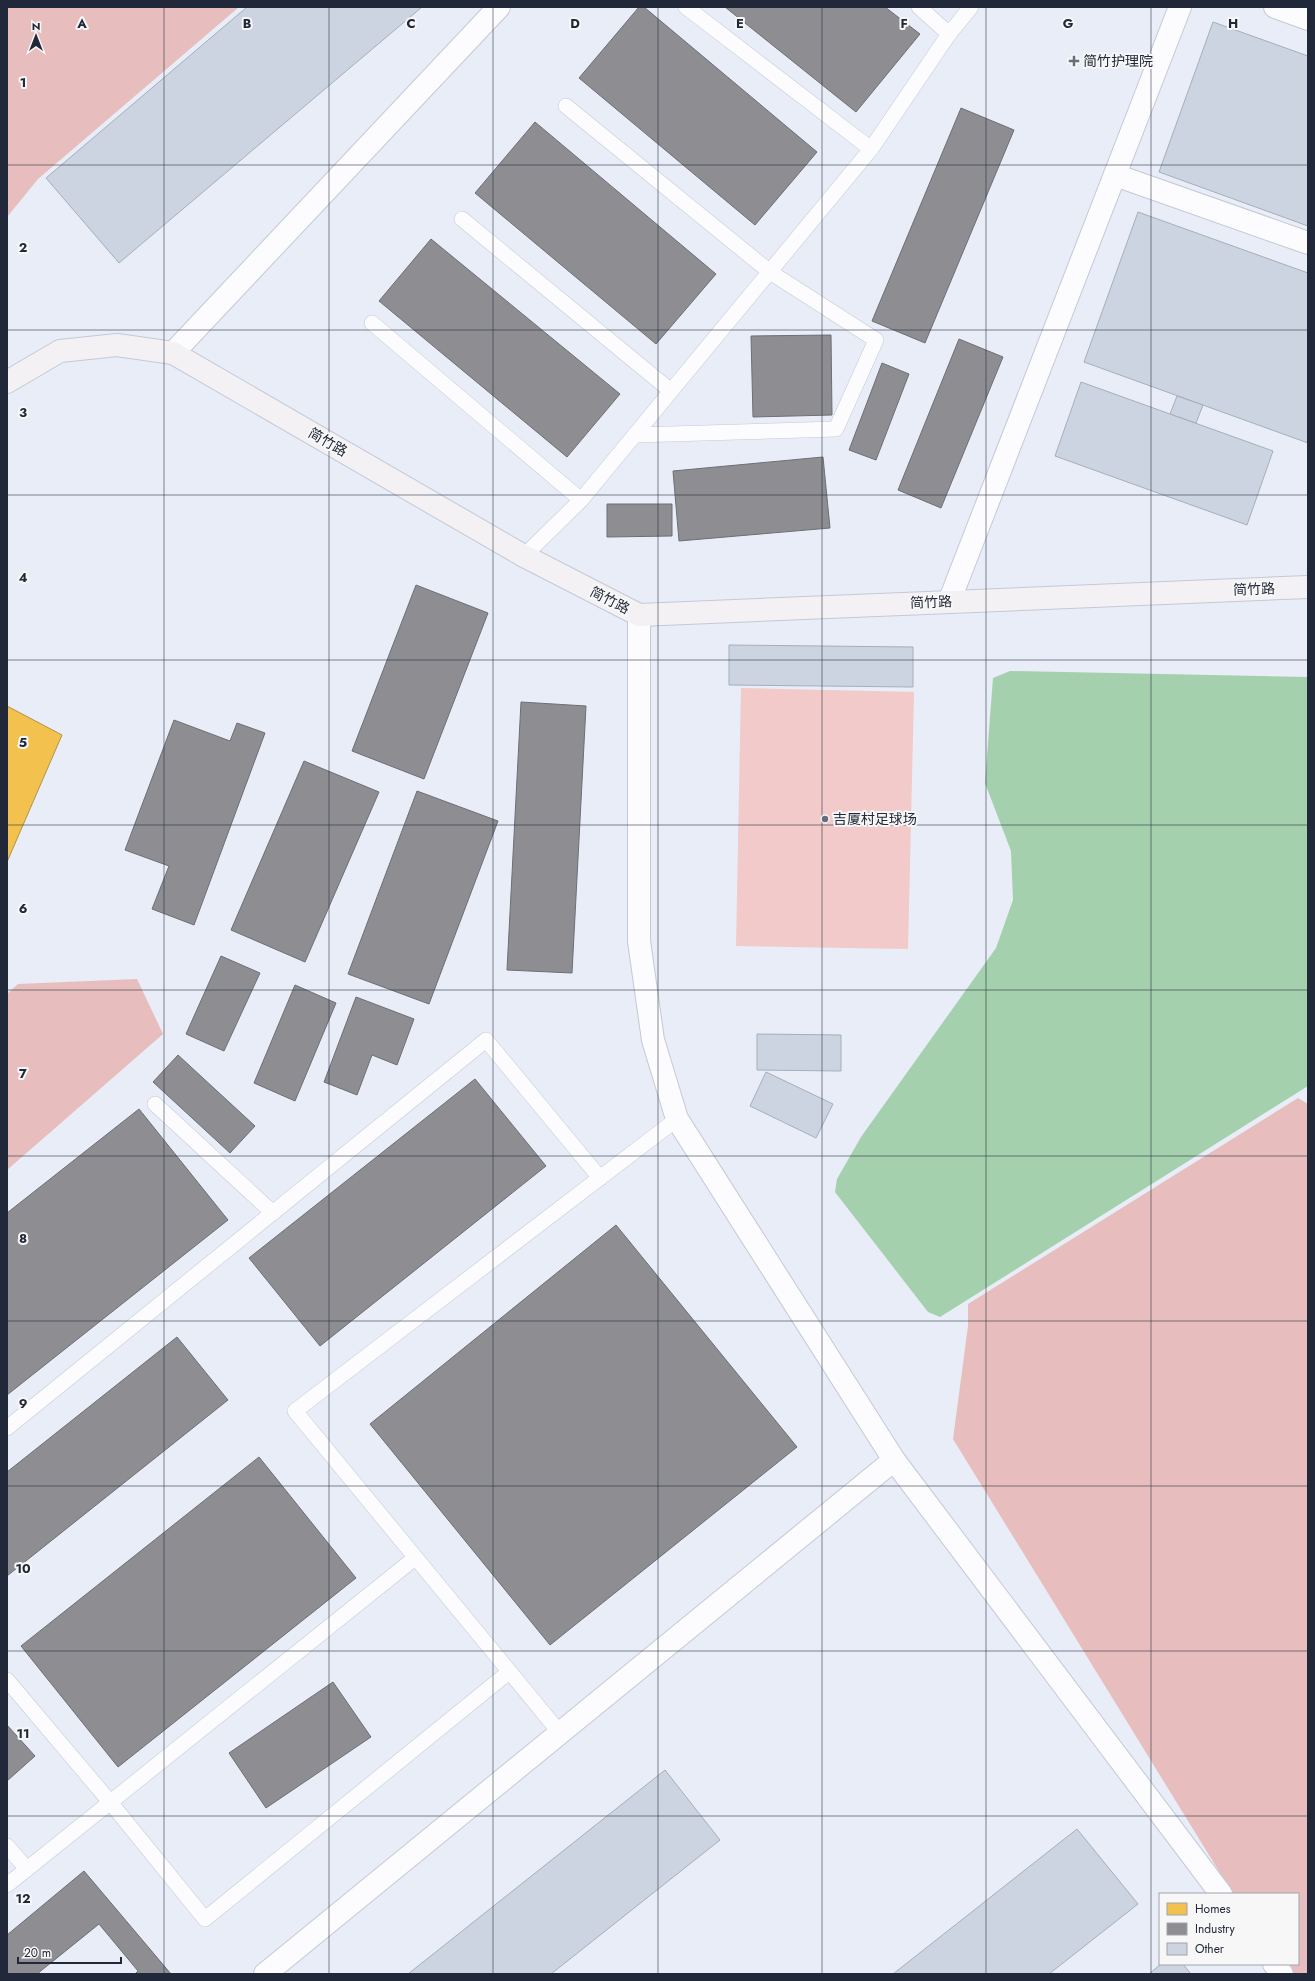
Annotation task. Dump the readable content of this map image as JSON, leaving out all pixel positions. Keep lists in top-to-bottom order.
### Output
{
  "streets": {
    "street": ["简竹路"]
  },
  "places": {
    "health": ["简竹护理院"],
    "other": ["吉厦村足球场"]
  },
  "legend": ["Homes", "Industry", "Other"],
  "scale_bar": "20 m",
  "north": "top",
  "grid": {
    "columns": [
      "A",
      "B",
      "C",
      "D",
      "E",
      "F",
      "G",
      "H"
    ],
    "rows": [
      "1",
      "2",
      "3",
      "4",
      "5",
      "6",
      "7",
      "8",
      "9",
      "10",
      "11",
      "12"
    ]
  }
}
